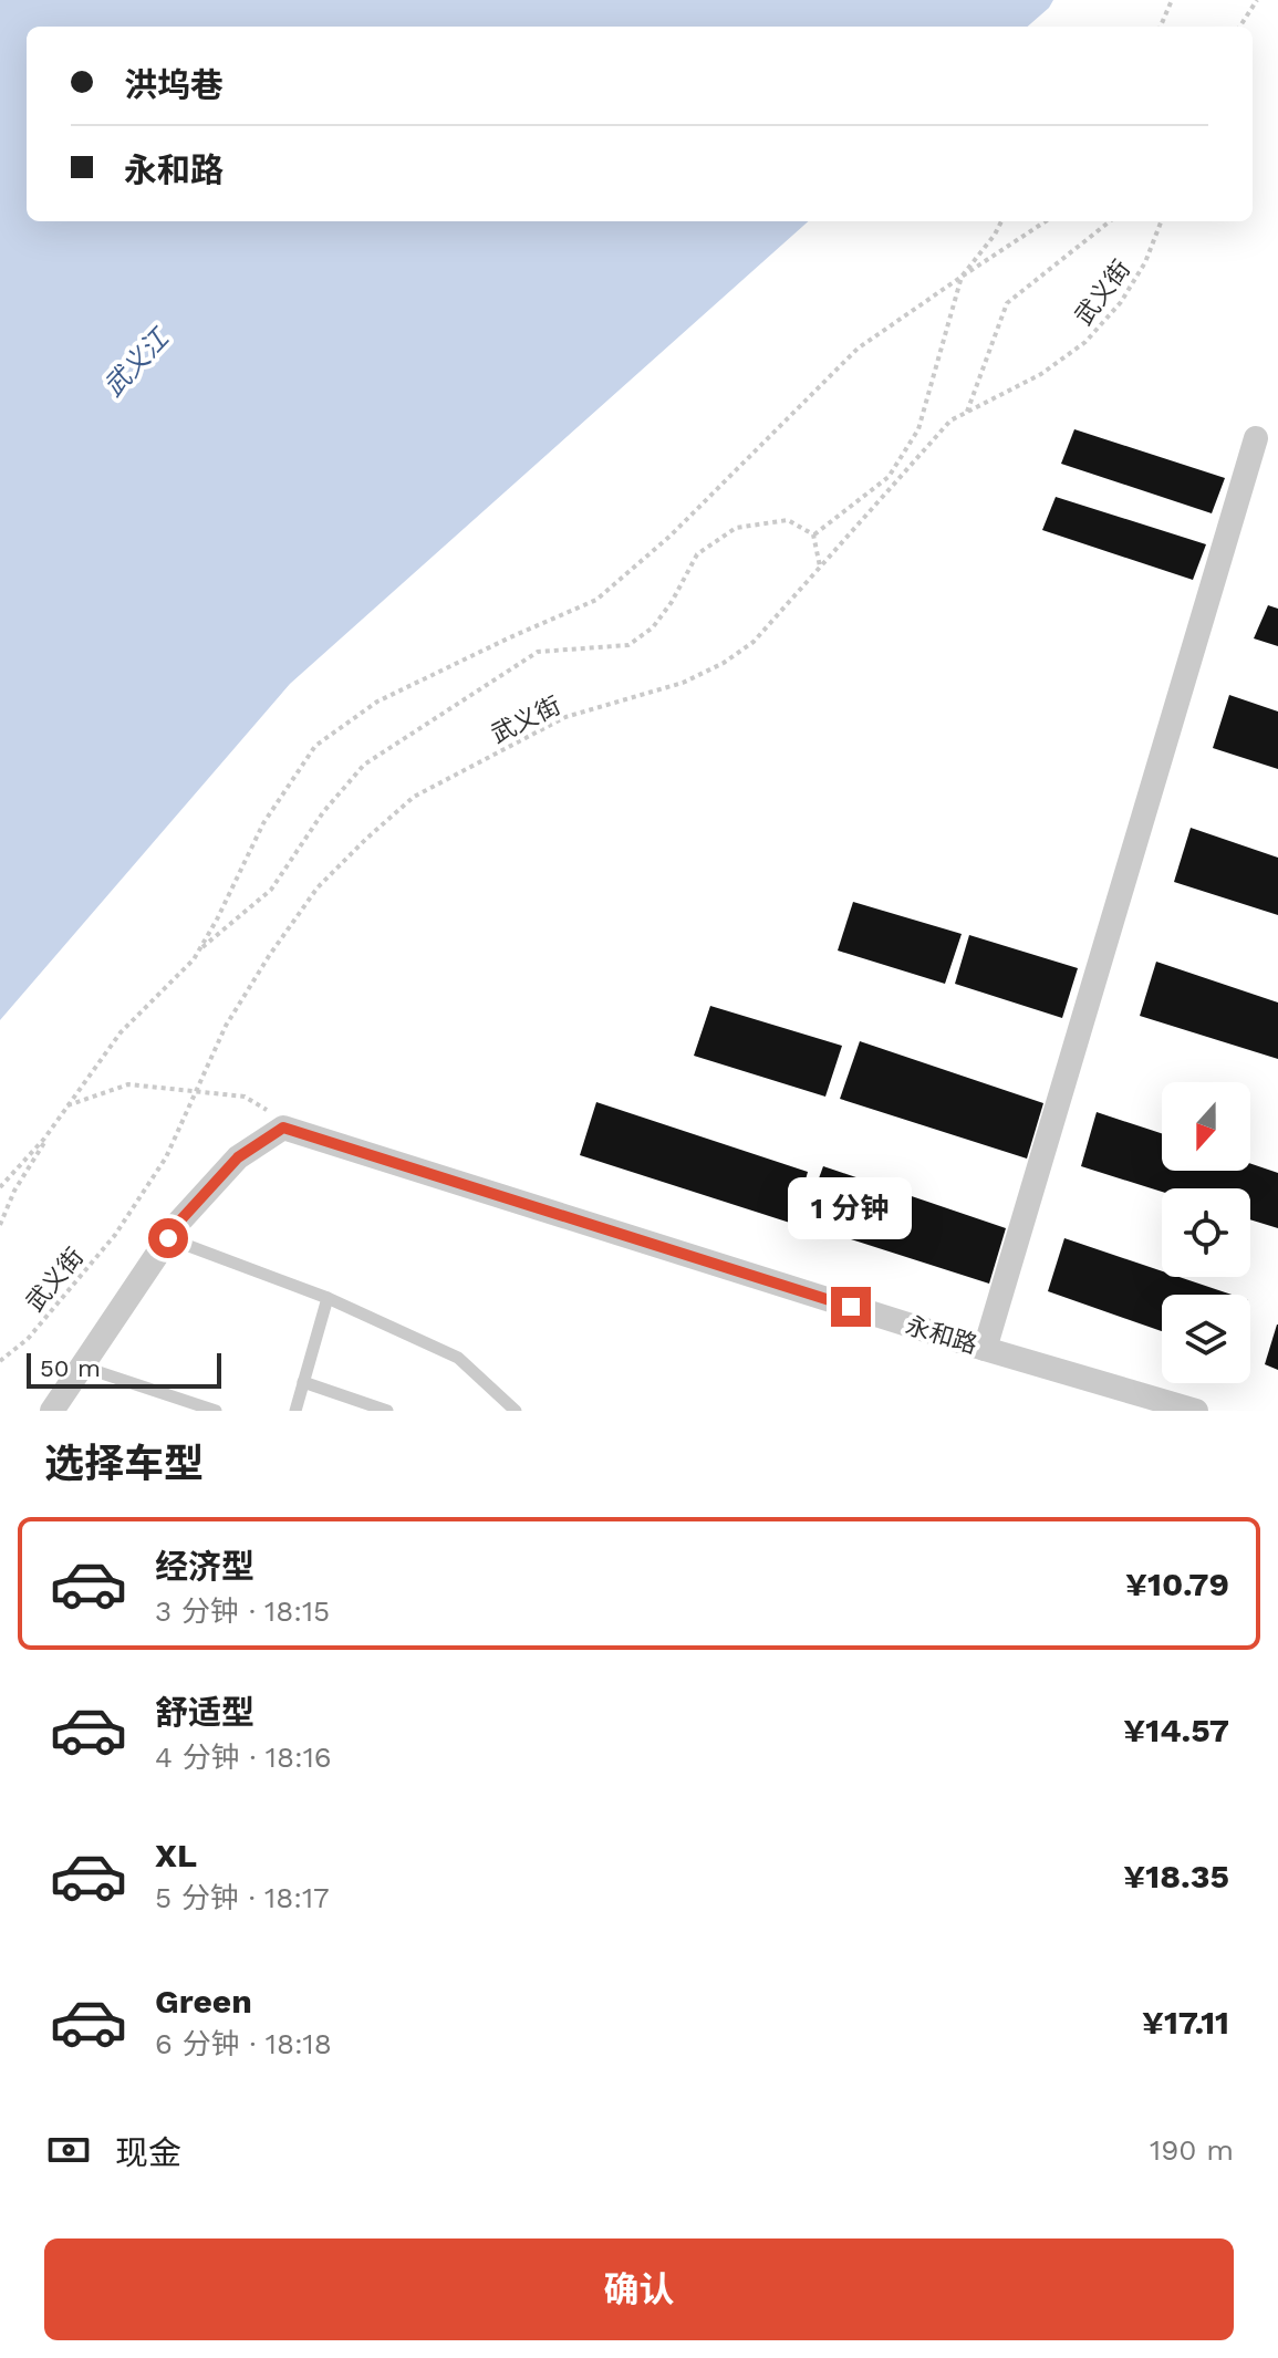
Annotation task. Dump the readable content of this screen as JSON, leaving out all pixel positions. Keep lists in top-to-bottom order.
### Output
{
  "streets": {
    "street": ["永和路"],
    "path": ["武义街"]
  },
  "water": ["武义江"],
  "scale_bar": "50 m",
  "north": "bottom",
  "page": {
    "banner": ["洪坞巷", "永和路"],
    "bubble": "1 分钟",
    "scale": "50 m",
    "heading": "选择车型",
    "list": [
      {
        "name": "经济型",
        "note": "3 分钟 · 18:15",
        "value": "¥10.79"
      },
      {
        "name": "舒适型",
        "note": "4 分钟 · 18:16",
        "value": "¥14.57"
      },
      {
        "name": "XL",
        "note": "5 分钟 · 18:17",
        "value": "¥18.35"
      },
      {
        "name": "Green",
        "note": "6 分钟 · 18:18",
        "value": "¥17.11"
      }
    ],
    "pay": ["现金", "190 m"],
    "buttons": "确认"
  }
}
